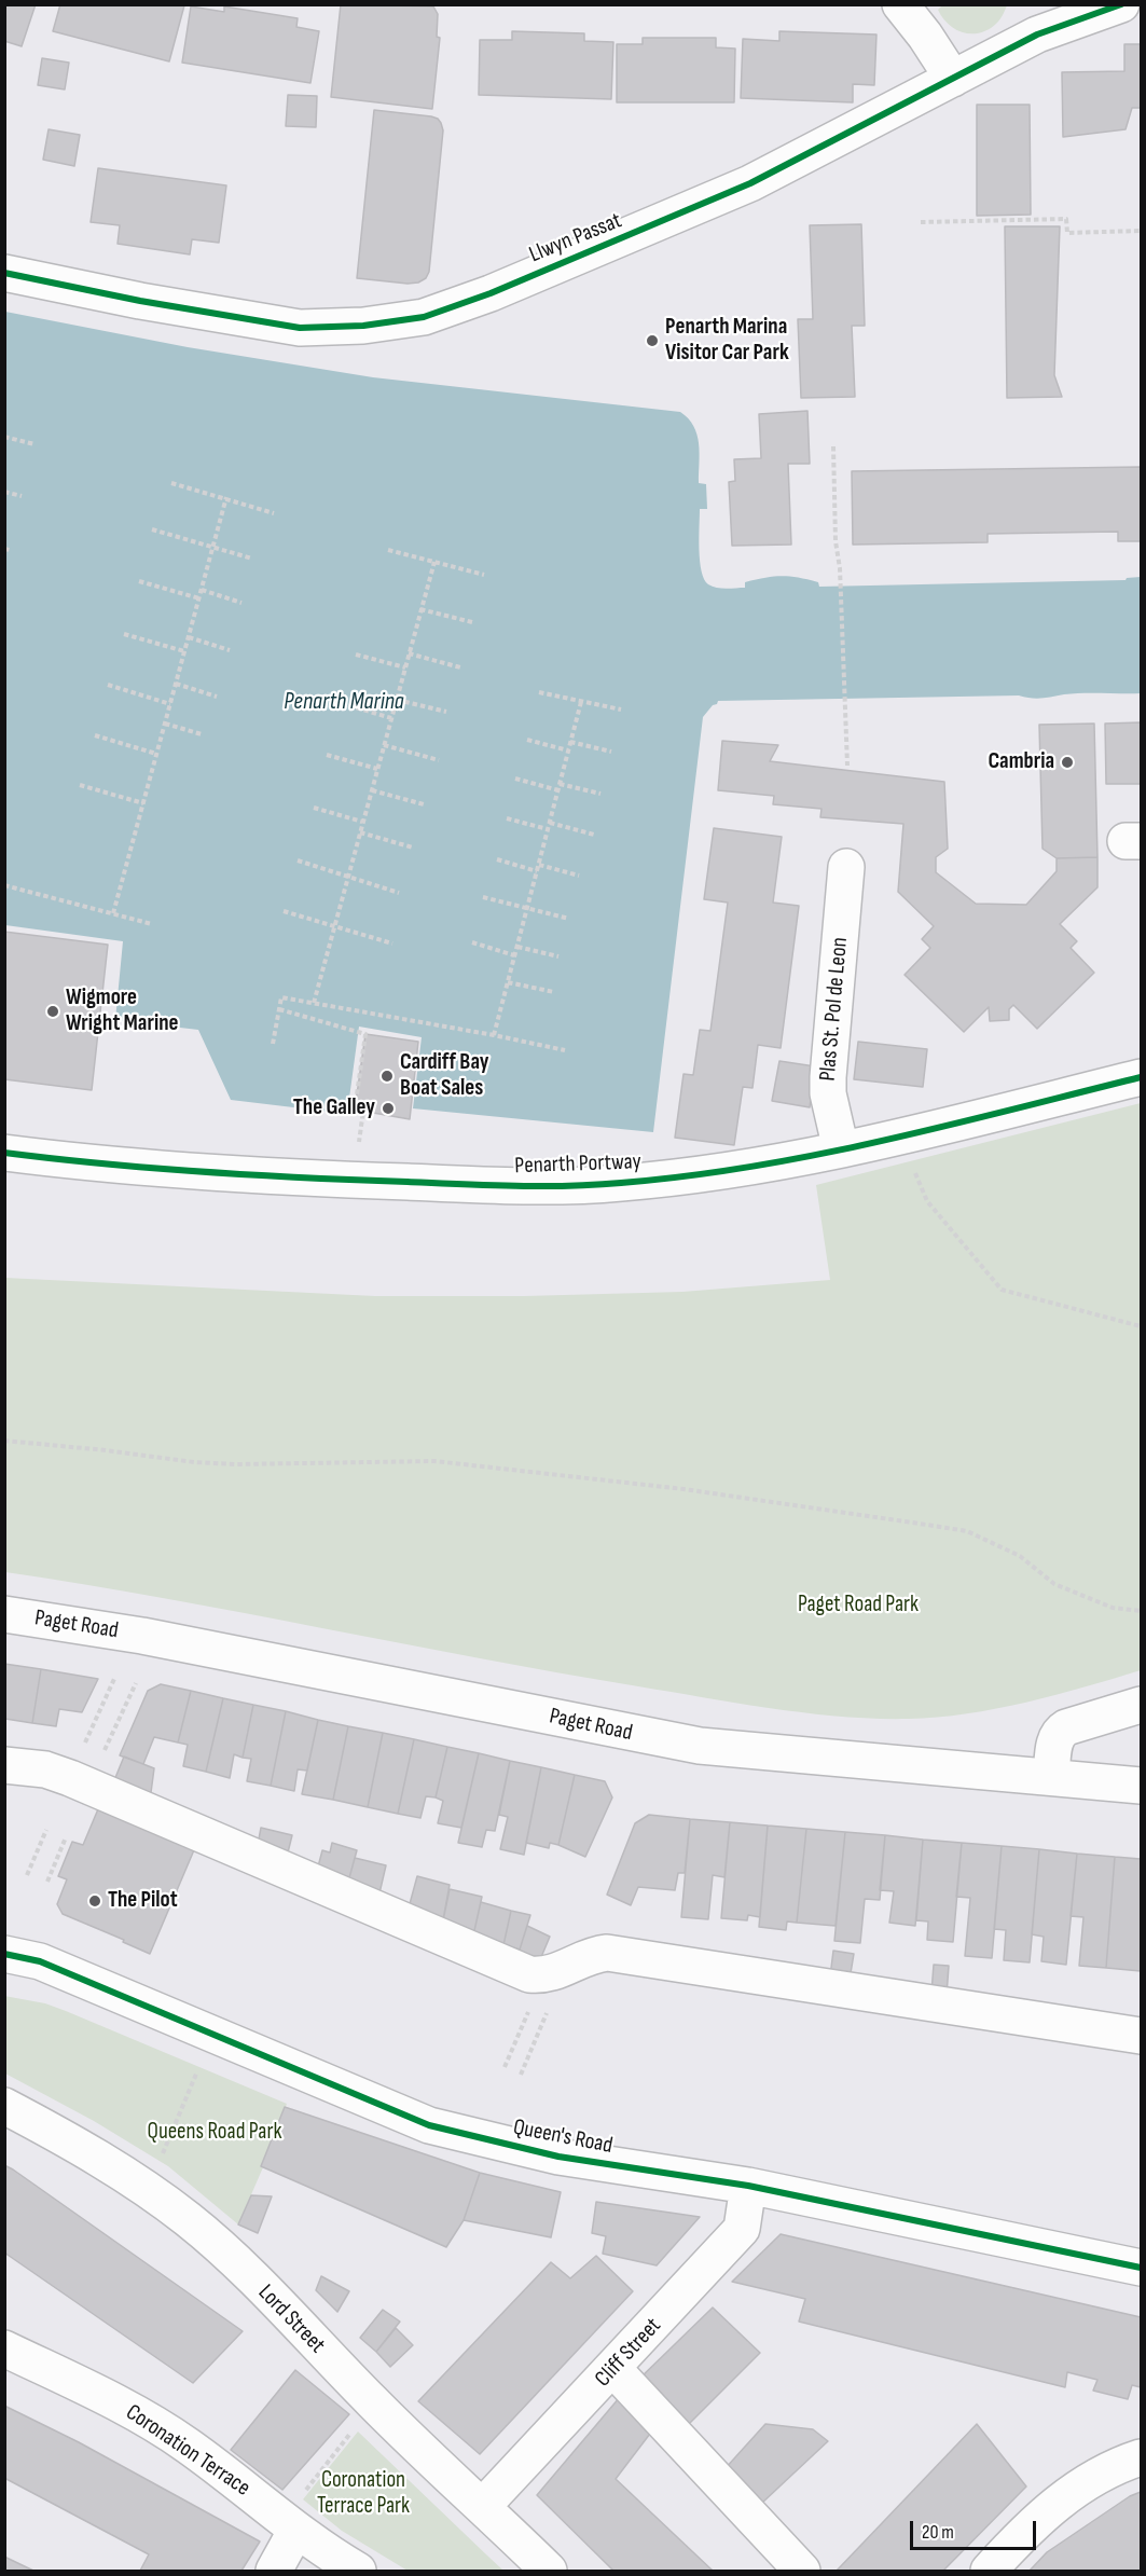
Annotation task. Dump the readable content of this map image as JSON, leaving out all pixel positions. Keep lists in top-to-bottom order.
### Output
{
  "streets": {
    "street": [
      "Llwyn Passat",
      "Plas St. Pol de Leon",
      "Penarth Portway",
      "Paget Road",
      "Queen's Road",
      "Lord Street",
      "Cliff Street",
      "Coronation Terrace"
    ]
  },
  "crossings": [
    ["Plas St. Pol de Leon", "Penarth Portway"],
    ["Queen's Road", "Cliff Street"],
    ["Lord Street", "Cliff Street"]
  ],
  "water": ["Penarth Marina"],
  "parks": ["Paget Road Park", "Queens Road Park", "Coronation Terrace Park"],
  "places": [
    "Penarth Marina Visitor Car Park",
    "Cambria",
    "Wigmore Wright Marine",
    "Cardiff Bay Boat Sales",
    "The Galley",
    "The Pilot"
  ],
  "scale_bar": "20 m"
}
